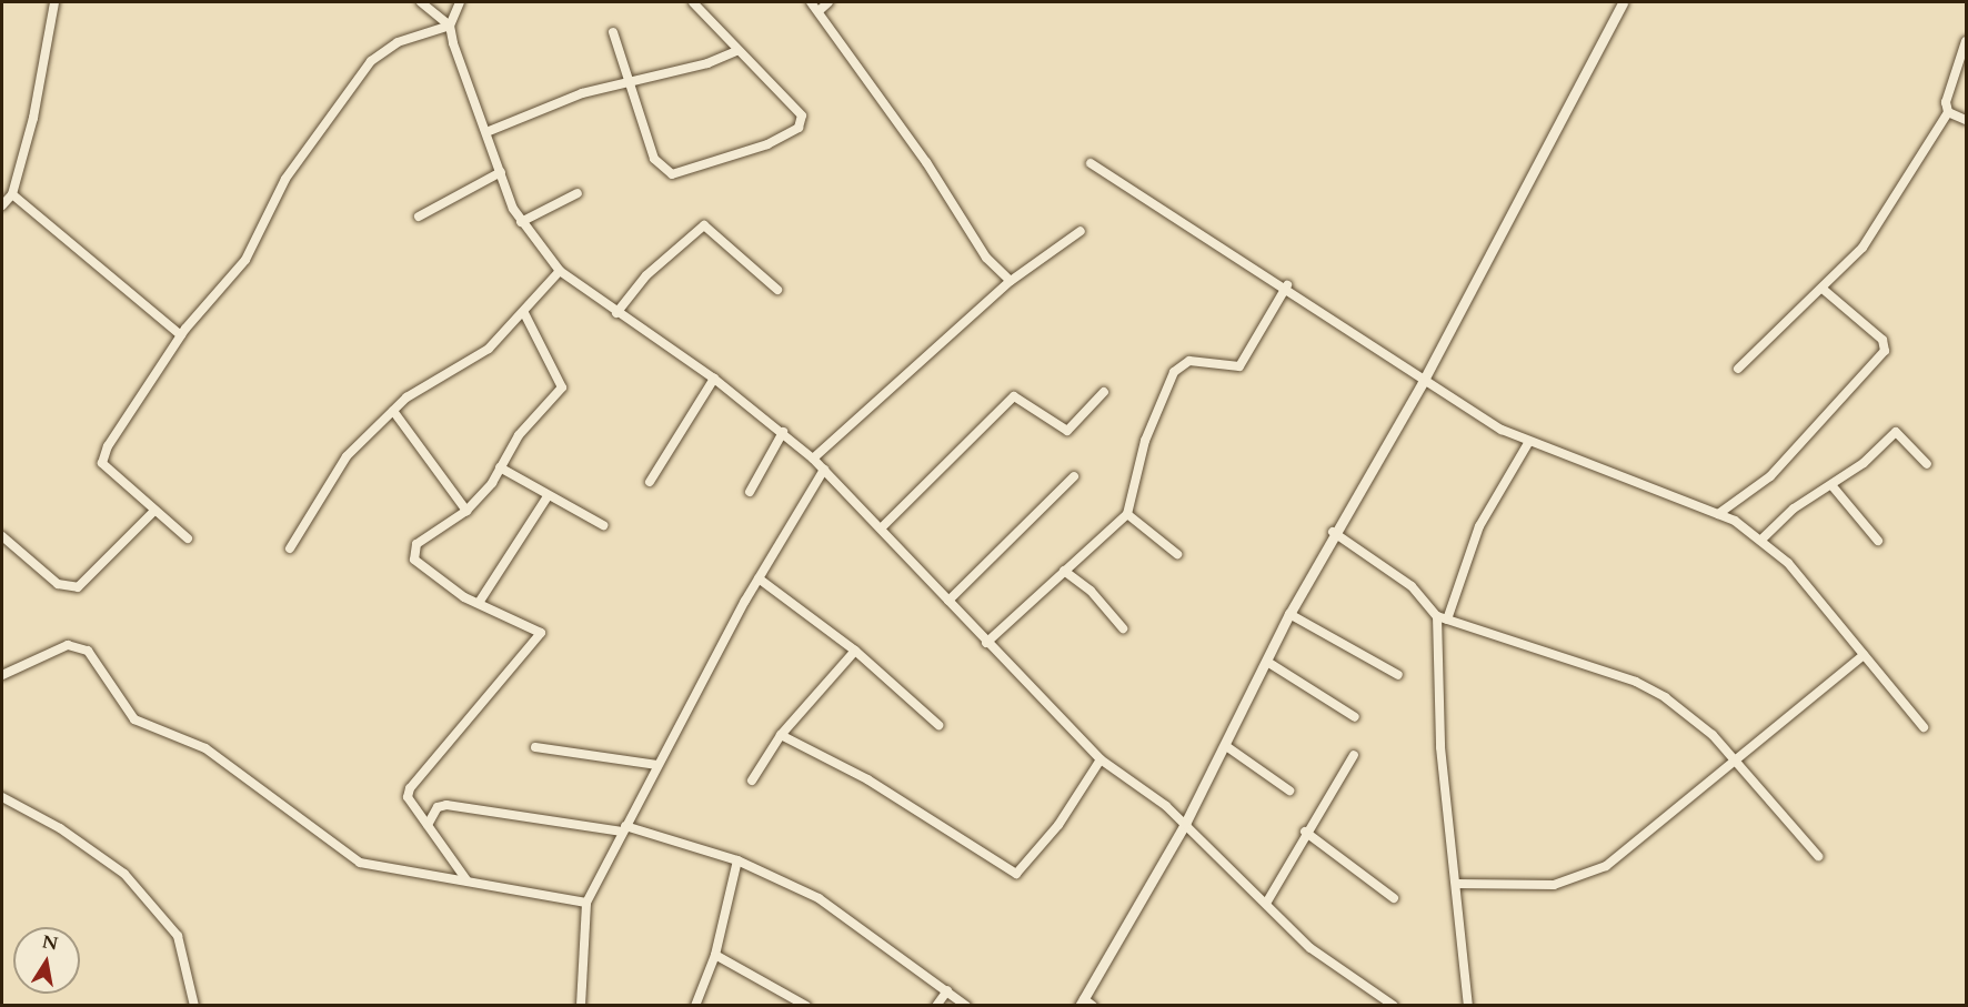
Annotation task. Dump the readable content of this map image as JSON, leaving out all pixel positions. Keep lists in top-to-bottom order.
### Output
{
  "north": "top"
}
